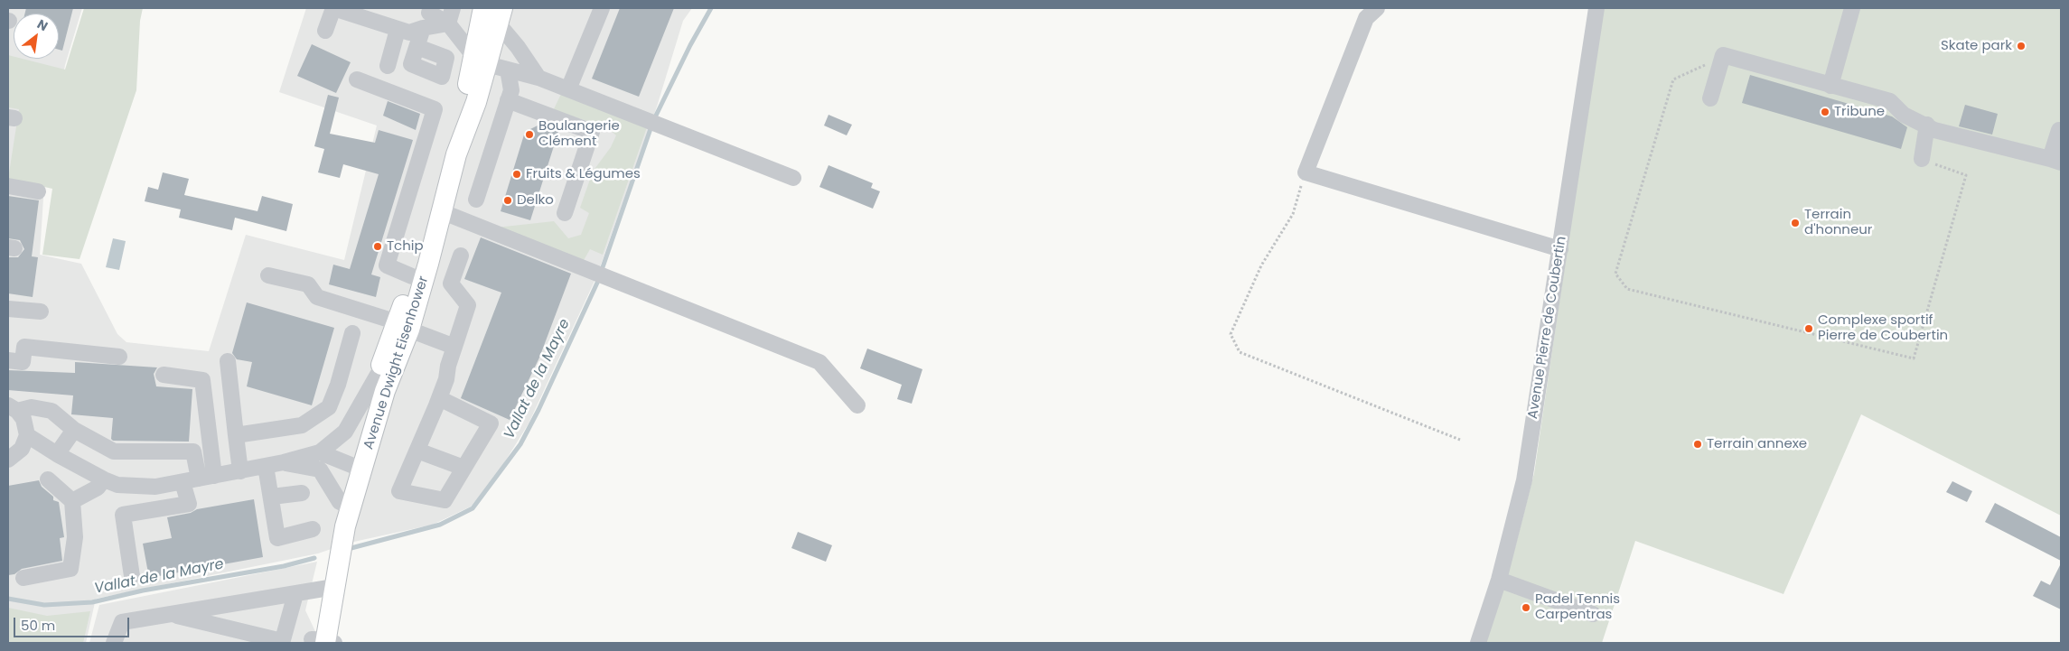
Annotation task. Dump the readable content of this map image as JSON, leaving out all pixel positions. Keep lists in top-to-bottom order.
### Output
{
  "streets": {
    "main road": ["Avenue Dwight Eisenhower"],
    "street": ["Avenue Pierre de Coubertin"]
  },
  "water": ["Vallat de la Mayre"],
  "places": [
    "Skate park",
    "Tribune",
    "Boulangerie Clément",
    "Fruits & Légumes",
    "Delko",
    "Terrain d'honneur",
    "Tchip",
    "Complexe sportif Pierre de Coubertin",
    "Terrain annexe",
    "Padel Tennis Carpentras"
  ],
  "scale_bar": "50 m",
  "north": "top right"
}
